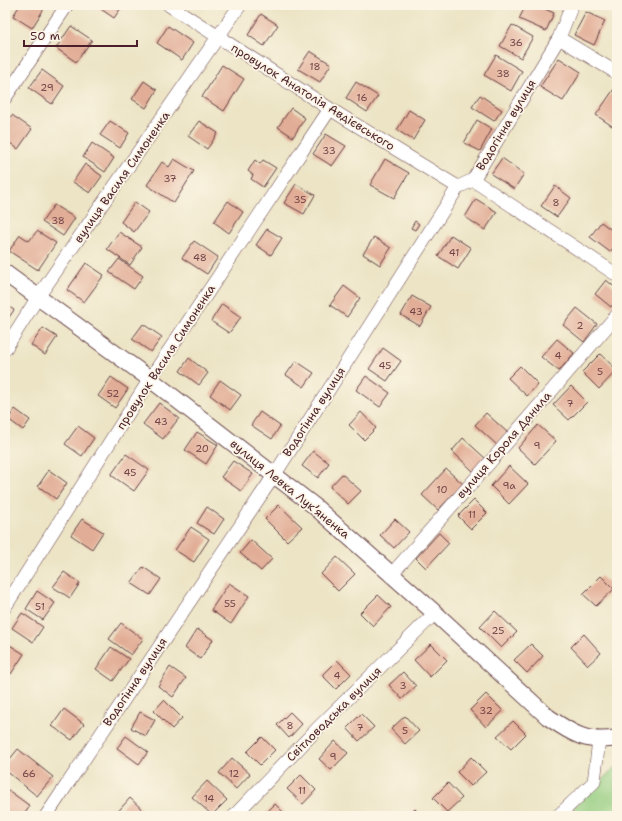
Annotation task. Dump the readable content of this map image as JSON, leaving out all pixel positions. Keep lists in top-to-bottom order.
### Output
{
  "streets": {
    "street": [
      "провулок Анатолія Авдієвського",
      "Водогінна вулиця",
      "вулиця Василя Симоненка",
      "провулок Василя Симоненка",
      "вулиця Короля Данила",
      "вулиця Левка Лукʼяненка",
      "Світловодська вулиця"
    ]
  },
  "crossings": [
    ["провулок Анатолія Авдієвського", "Водогінна вулиця"],
    ["провулок Анатолія Авдієвського", "вулиця Василя Симоненка"],
    ["провулок Анатолія Авдієвського", "провулок Василя Симоненка"],
    ["Водогінна вулиця", "вулиця Левка Лукʼяненка"],
    ["вулиця Василя Симоненка", "вулиця Левка Лукʼяненка"],
    ["провулок Василя Симоненка", "вулиця Левка Лукʼяненка"],
    ["вулиця Короля Данила", "вулиця Левка Лукʼяненка"],
    ["вулиця Левка Лукʼяненка", "Світловодська вулиця"]
  ],
  "house_numbers": [
    "36",
    "18",
    "38",
    "29",
    "16",
    "33",
    "37",
    "35",
    "8",
    "38",
    "41",
    "48",
    "43",
    "2",
    "4",
    "45",
    "5",
    "52",
    "7",
    "43",
    "9",
    "20",
    "45",
    "9а",
    "10",
    "11",
    "55",
    "51",
    "25",
    "4",
    "3",
    "32",
    "8",
    "7",
    "5",
    "9",
    "66",
    "12",
    "11",
    "14"
  ],
  "scale_bar": "50 m"
}
